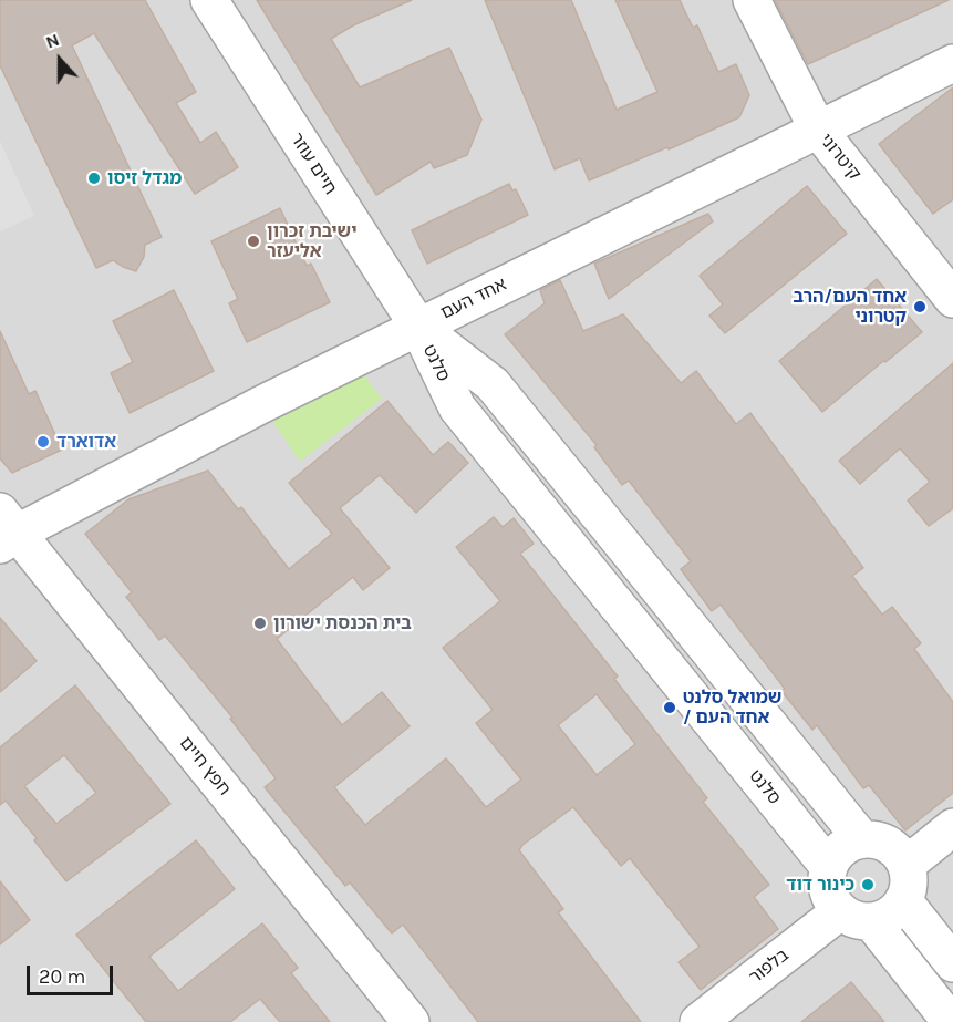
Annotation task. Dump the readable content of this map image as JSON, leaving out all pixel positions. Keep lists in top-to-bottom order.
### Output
{
  "streets": {
    "street": [
      "קיטרוני",
      "חיים עוזר",
      "אחד העם",
      "סלנט",
      "חפץ חיים",
      "בלפור"
    ]
  },
  "crossings": [
    ["קיטרוני", "אחד העם"],
    ["חיים עוזר", "אחד העם"],
    ["חיים עוזר", "סלנט"],
    ["אחד העם", "סלנט"],
    ["אחד העם", "חפץ חיים"],
    ["סלנט", "בלפור"]
  ],
  "places": [
    "מגדל זיסו",
    "ישיבת זכרון אליעזר",
    "אחד העם/הרב קטרוני",
    "אדוארד",
    "בית הכנסת ישורון",
    "שמואל סלנט / אחד העם",
    "כינור דוד"
  ],
  "scale_bar": "20 m",
  "north": "top"
}
